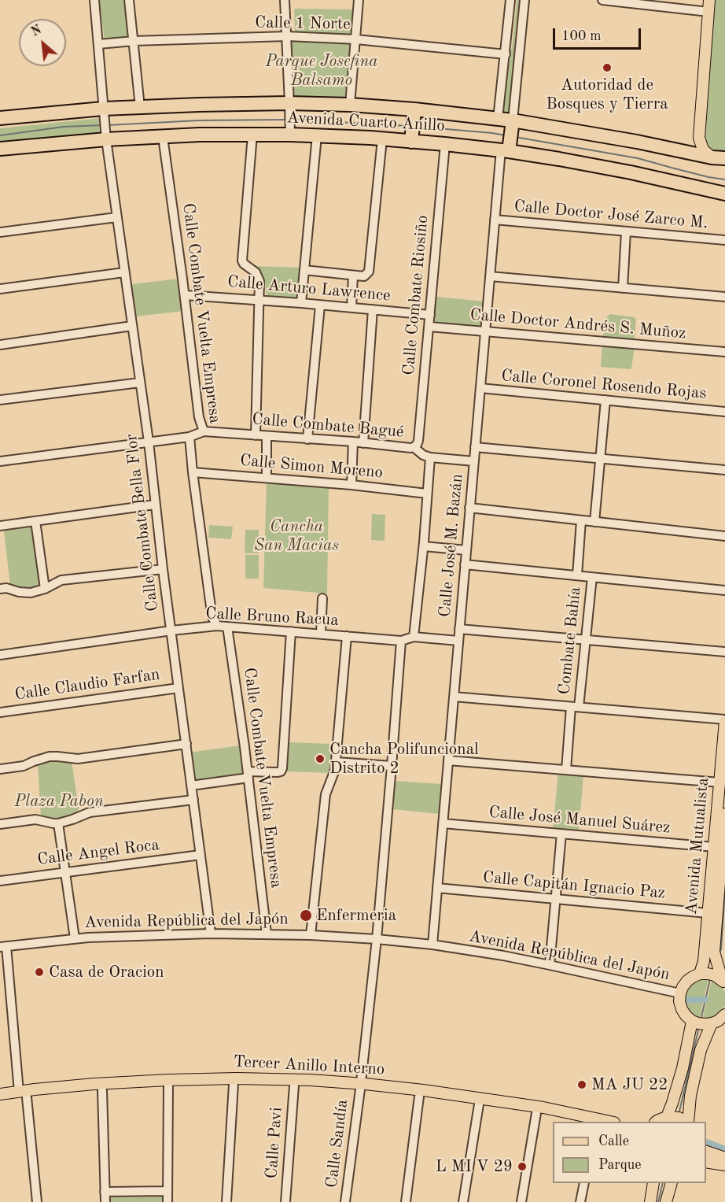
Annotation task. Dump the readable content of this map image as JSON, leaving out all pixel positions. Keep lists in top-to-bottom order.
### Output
{
  "streets": {
    "highway": ["Avenida Cuarto Anillo"],
    "main road": ["Avenida Mutualista", "Tercer Anillo Interno"],
    "street": [
      "Calle 1 Norte",
      "Calle Doctor José Zarco M.",
      "Calle Arturo Lawrence",
      "Calle Combate Riosiño",
      "Calle Combate Vuelta Empresa",
      "Calle Doctor Andrés S. Muñoz",
      "Calle Coronel Rosendo Rojas",
      "Calle Combate Bagué",
      "Calle Simon Moreno",
      "Calle Combate Bella Flor",
      "Calle José M. Bazán",
      "Calle Bruno Racua",
      "Combate Bahía",
      "Calle Claudio Farfan",
      "Calle José Manuel Suárez",
      "Calle Angel Roca",
      "Calle Capitán Ignacio Paz",
      "Avenida República del Japón",
      "Calle Pavi",
      "Calle Sandía"
    ]
  },
  "crossings": [
    ["Calle 1 Norte", "Calle Combate Bella Flor"],
    ["Avenida Cuarto Anillo", "Calle Combate Riosiño"],
    ["Avenida Cuarto Anillo", "Calle Combate Vuelta Empresa"],
    ["Avenida Cuarto Anillo", "Calle Combate Bella Flor"],
    ["Avenida Cuarto Anillo", "Calle José M. Bazán"],
    ["Calle Doctor José Zarco M.", "Calle José M. Bazán"],
    ["Calle Arturo Lawrence", "Calle Combate Riosiño"],
    ["Calle Arturo Lawrence", "Calle Combate Vuelta Empresa"],
    ["Calle Combate Riosiño", "Calle Doctor Andrés S. Muñoz"],
    ["Calle Combate Riosiño", "Calle Combate Bagué"],
    ["Calle Combate Vuelta Empresa", "Calle Combate Bagué"],
    ["Calle Combate Vuelta Empresa", "Calle Simon Moreno"],
    ["Calle Combate Vuelta Empresa", "Calle Bruno Racua"],
    ["Calle Combate Vuelta Empresa", "Avenida República del Japón"],
    ["Calle Doctor Andrés S. Muñoz", "Calle José M. Bazán"],
    ["Calle Coronel Rosendo Rojas", "Calle José M. Bazán"],
    ["Calle Combate Bagué", "Calle José M. Bazán"],
    ["Calle Combate Bella Flor", "Calle Bruno Racua"],
    ["Calle Combate Bella Flor", "Calle Claudio Farfan"],
    ["Calle Combate Bella Flor", "Calle Angel Roca"],
    ["Calle Combate Bella Flor", "Avenida República del Japón"],
    ["Calle José M. Bazán", "Calle Bruno Racua"],
    ["Calle José M. Bazán", "Calle José Manuel Suárez"],
    ["Calle José M. Bazán", "Calle Capitán Ignacio Paz"],
    ["Calle José M. Bazán", "Avenida República del Japón"],
    ["Calle José Manuel Suárez", "Avenida Mutualista"],
    ["Avenida Mutualista", "Calle Capitán Ignacio Paz"],
    ["Tercer Anillo Interno", "Calle Pavi"],
    ["Tercer Anillo Interno", "Calle Sandía"]
  ],
  "parks": ["Parque Josefina Balsamo", "Cancha San Macias", "Plaza Pabon"],
  "places": [
    "Autoridad de Bosques y Tierra",
    "Cancha Polifuncional Distrito 2",
    "Enfermeria",
    "Casa de Oracion",
    "MA JU 22",
    "L MI V 29"
  ],
  "legend": ["Calle", "Parque"],
  "scale_bar": "100 m",
  "north": "top left"
}
